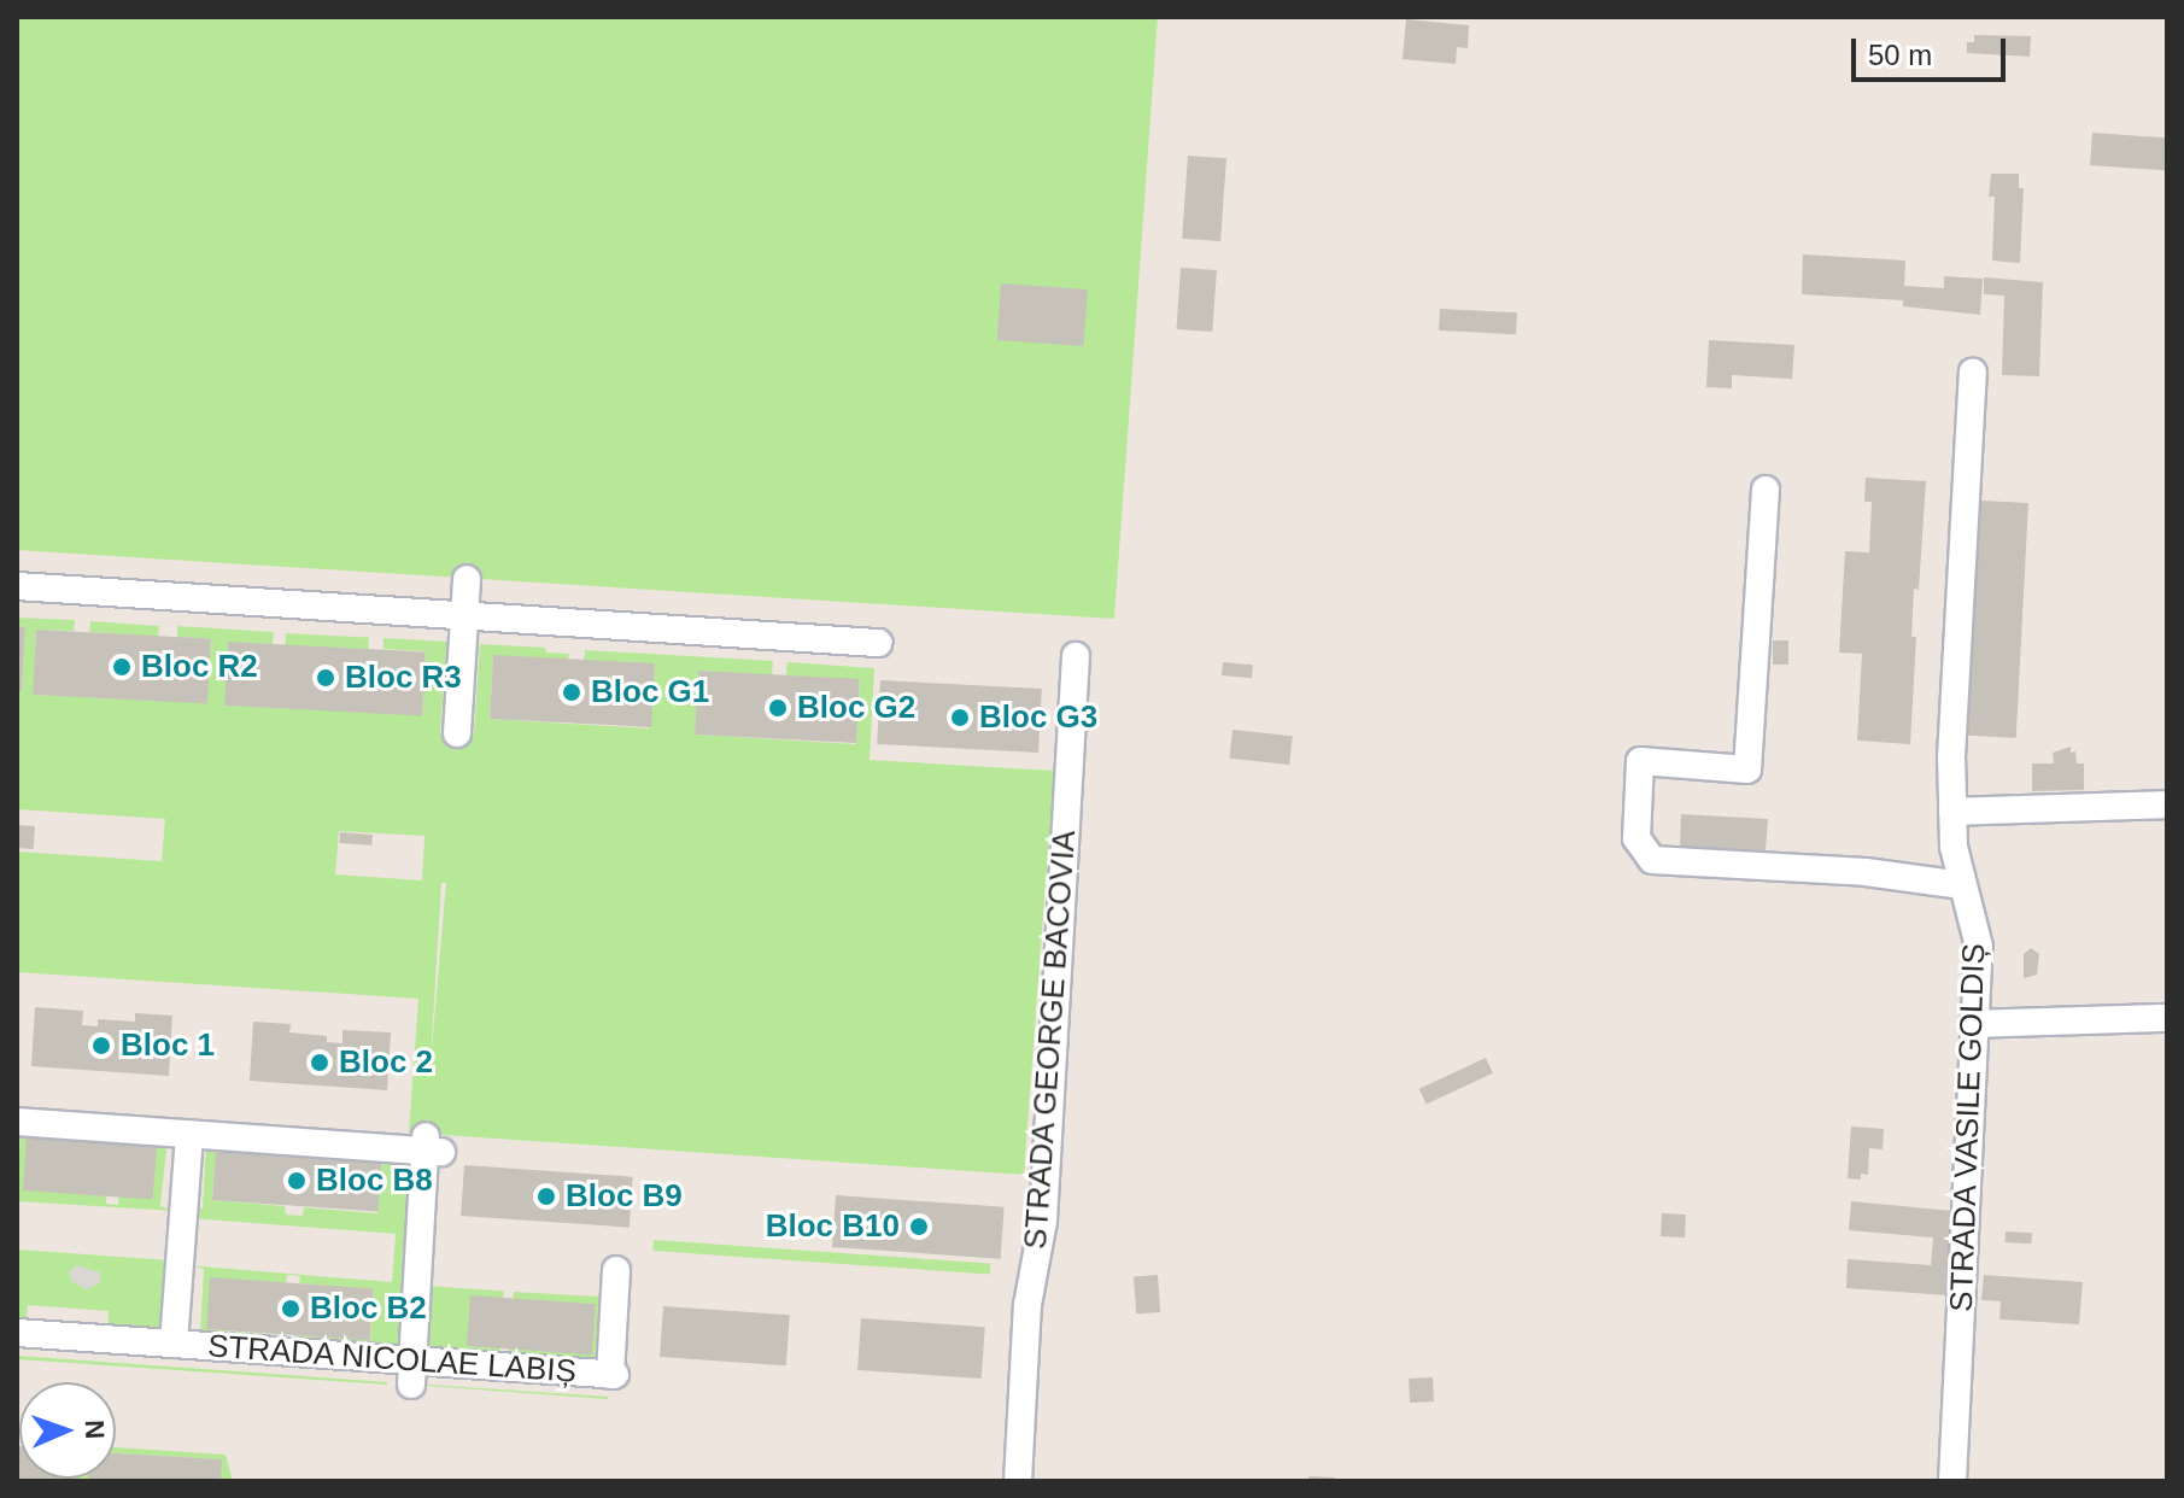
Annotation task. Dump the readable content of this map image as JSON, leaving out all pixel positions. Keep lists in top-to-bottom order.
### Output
{
  "streets": {
    "street": ["STRADA GEORGE BACOVIA", "STRADA VASILE GOLDIȘ", "STRADA NICOLAE LABIȘ"]
  },
  "places": [
    "Bloc R2",
    "Bloc R3",
    "Bloc G1",
    "Bloc G2",
    "Bloc G3",
    "Bloc 1",
    "Bloc 2",
    "Bloc B8",
    "Bloc B9",
    "Bloc B10",
    "Bloc B2"
  ],
  "scale_bar": "50 m",
  "north": "right"
}
